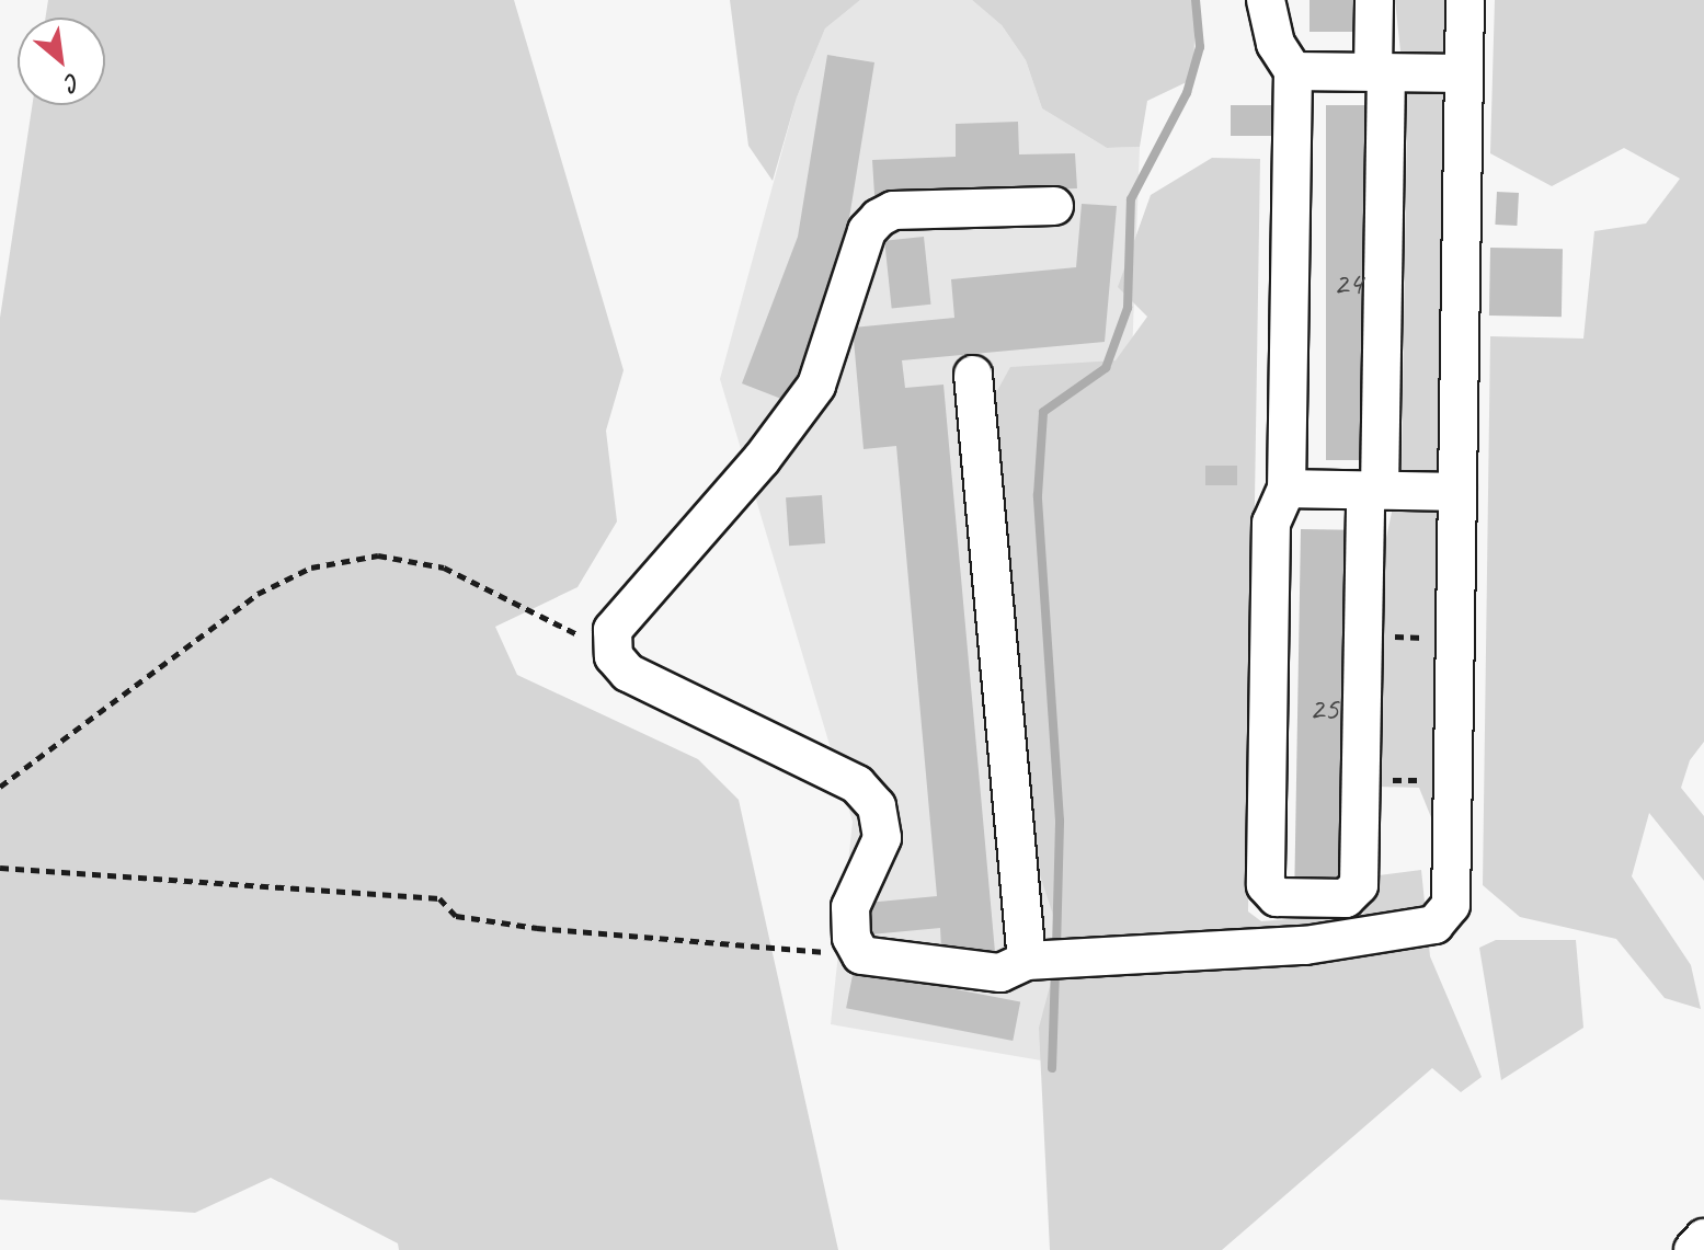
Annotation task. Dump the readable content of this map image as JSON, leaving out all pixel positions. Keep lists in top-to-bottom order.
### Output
{
  "house_numbers": ["24", "25"],
  "north": "bottom right"
}
